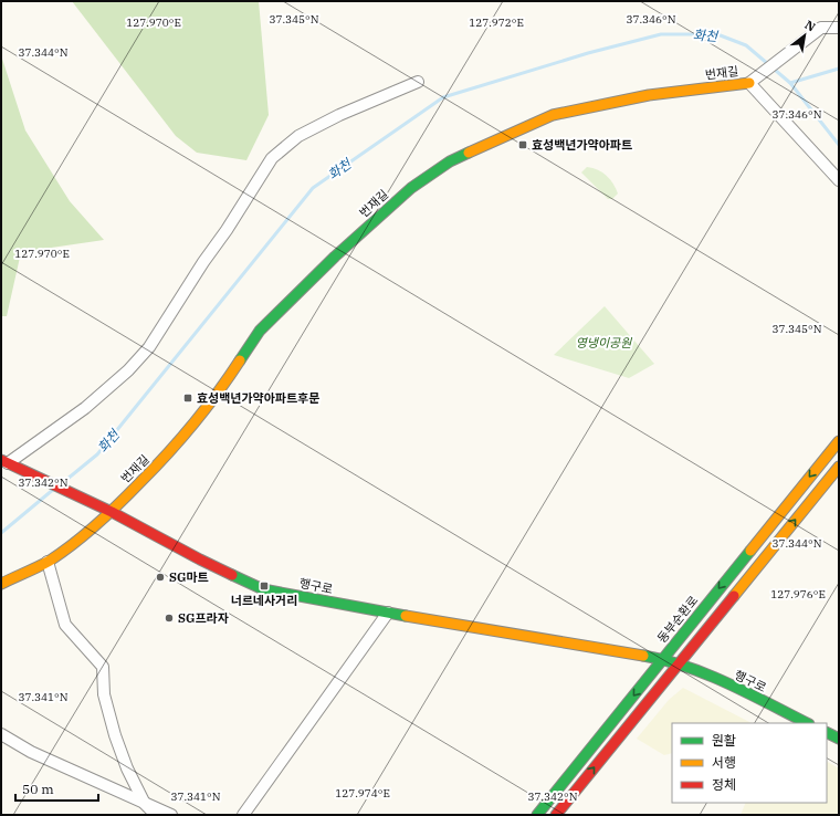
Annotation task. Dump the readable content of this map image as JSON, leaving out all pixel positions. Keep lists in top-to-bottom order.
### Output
{
  "streets": {
    "street": ["번재길", "행구로", "동부순환로"]
  },
  "crossings": [
    ["번재길", "행구로"],
    ["행구로", "동부순환로"]
  ],
  "water": ["화천"],
  "parks": ["영냉이공원"],
  "places": {
    "transit": ["효성백년가약아파트", "효성백년가약아파트후문", "너르네사거리"],
    "other": ["SG마트", "SG프라자"]
  },
  "legend": ["원활", "서행", "정체"],
  "scale_bar": "50 m",
  "north": "top right",
  "coordinates": [
    "37.345°N",
    "37.346°N",
    "127.970°E",
    "127.972°E",
    "37.344°N",
    "37.342°N",
    "127.976°E",
    "37.341°N",
    "127.974°E"
  ]
}
